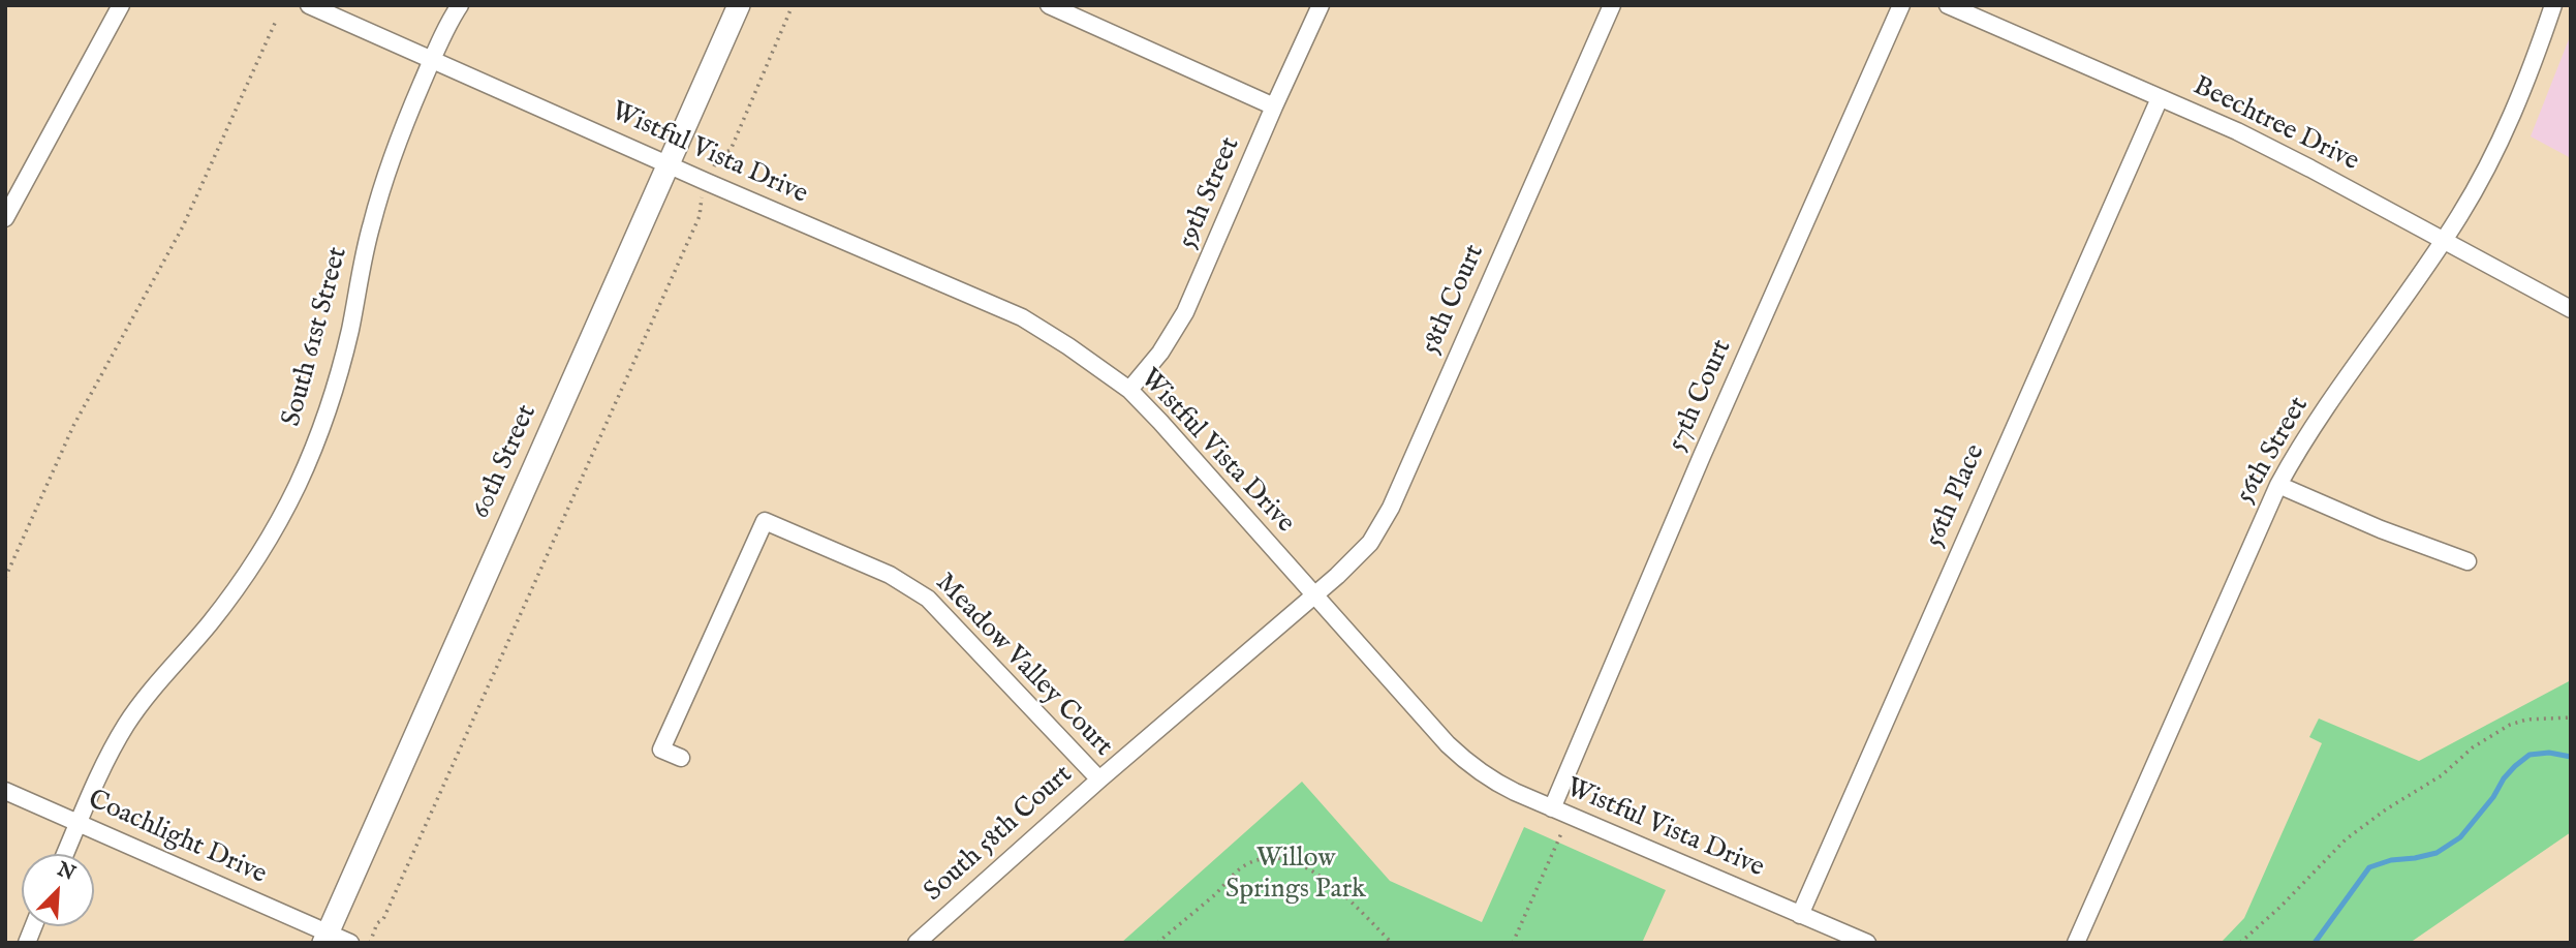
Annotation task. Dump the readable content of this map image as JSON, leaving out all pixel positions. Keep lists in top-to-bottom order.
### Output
{
  "streets": {
    "street": [
      "Beechtree Drive",
      "Wistful Vista Drive",
      "59th Street",
      "58th Court",
      "South 61st Street",
      "57th Court",
      "56th Street",
      "60th Street",
      "56th Place",
      "Meadow Valley Court",
      "South 58th Court",
      "Coachlight Drive"
    ]
  },
  "crossings": [
    ["Beechtree Drive", "56th Street"],
    ["Beechtree Drive", "56th Place"],
    ["Wistful Vista Drive", "59th Street"],
    ["Wistful Vista Drive", "58th Court"],
    ["Wistful Vista Drive", "South 61st Street"],
    ["Wistful Vista Drive", "57th Court"],
    ["Wistful Vista Drive", "60th Street"],
    ["Wistful Vista Drive", "56th Place"],
    ["Wistful Vista Drive", "South 58th Court"],
    ["58th Court", "South 58th Court"],
    ["South 61st Street", "Coachlight Drive"],
    ["60th Street", "Coachlight Drive"],
    ["Meadow Valley Court", "South 58th Court"]
  ],
  "parks": ["Willow Springs Park"],
  "north": "top right"
}
